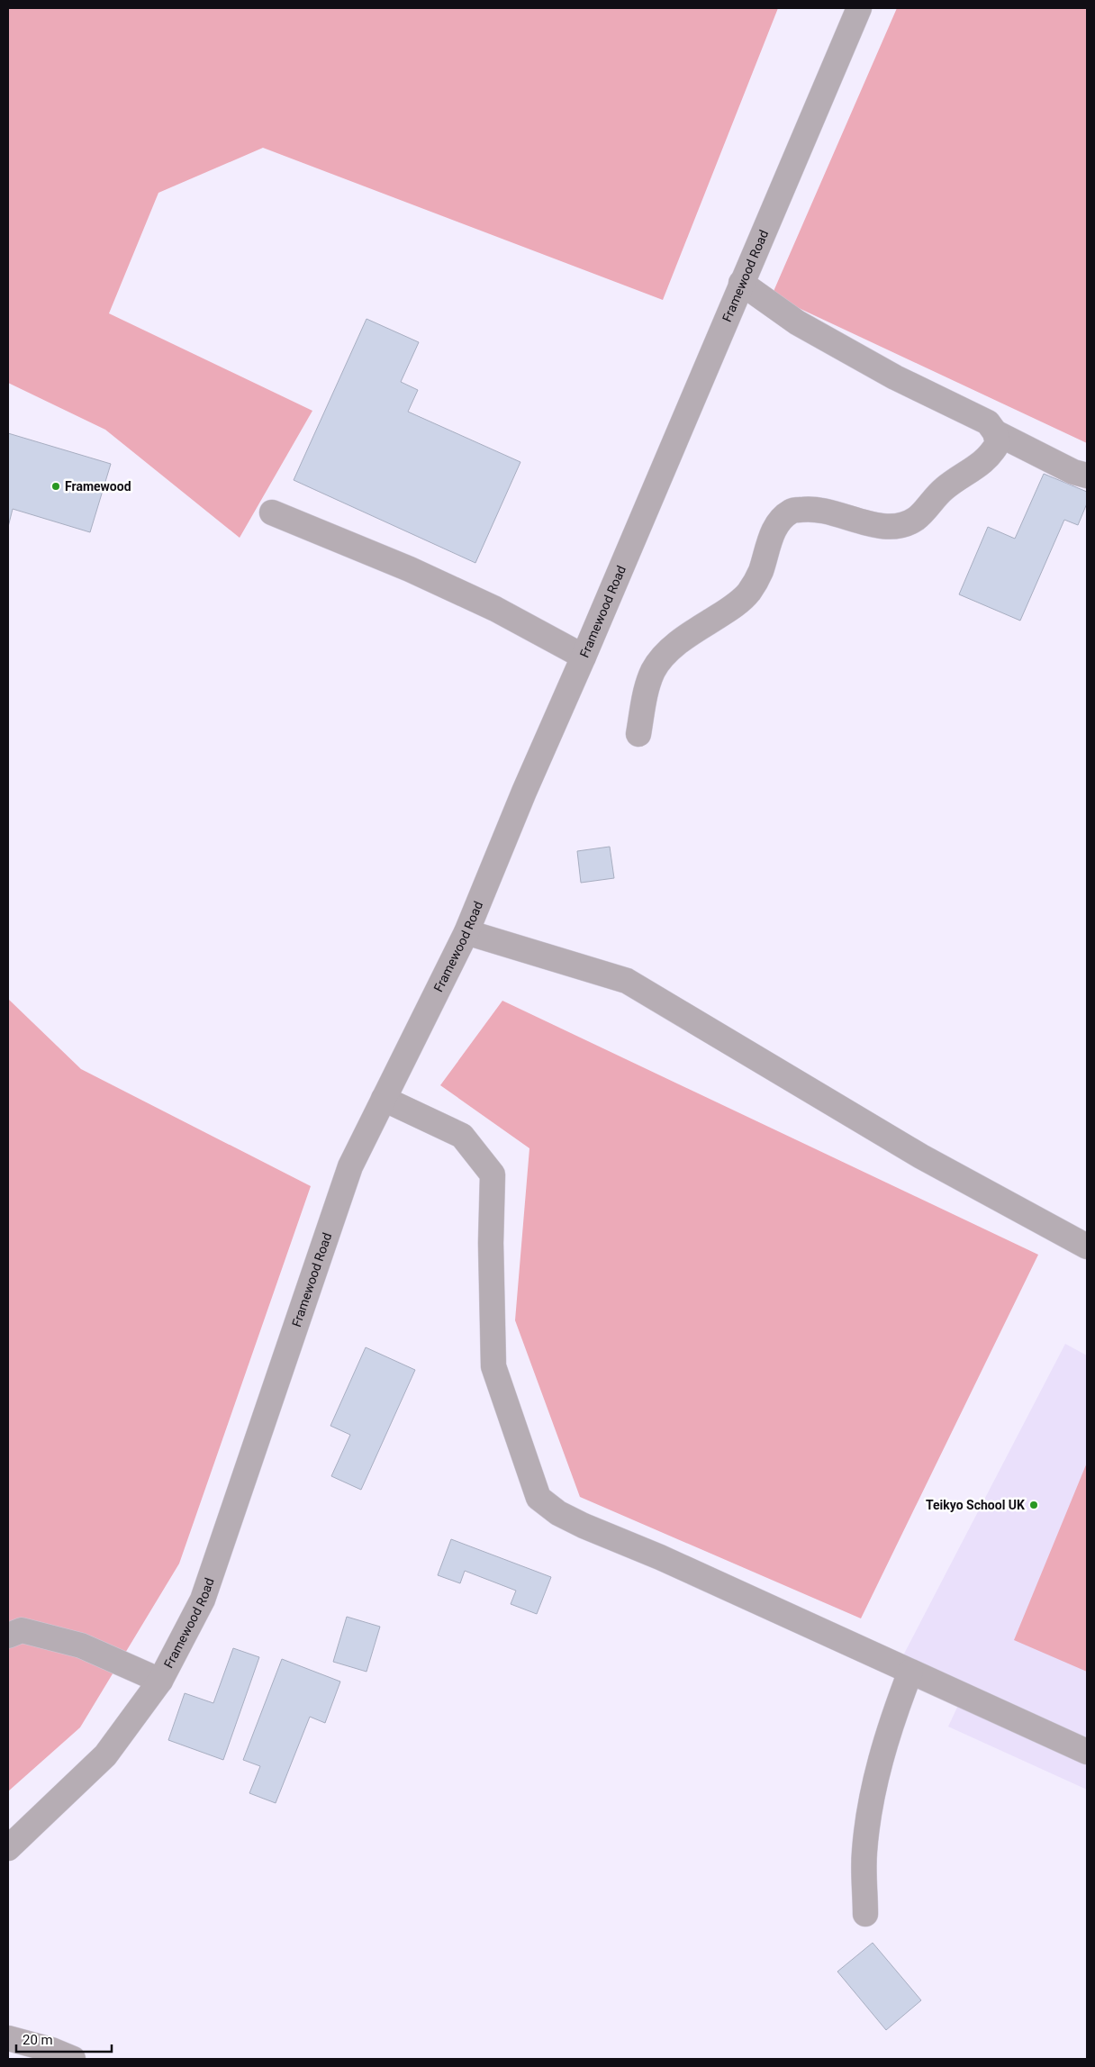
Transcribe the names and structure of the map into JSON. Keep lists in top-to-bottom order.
{
  "streets": {
    "street": ["Framewood Road"]
  },
  "places": ["Framewood", "Teikyo School UK"],
  "scale_bar": "20 m"
}
